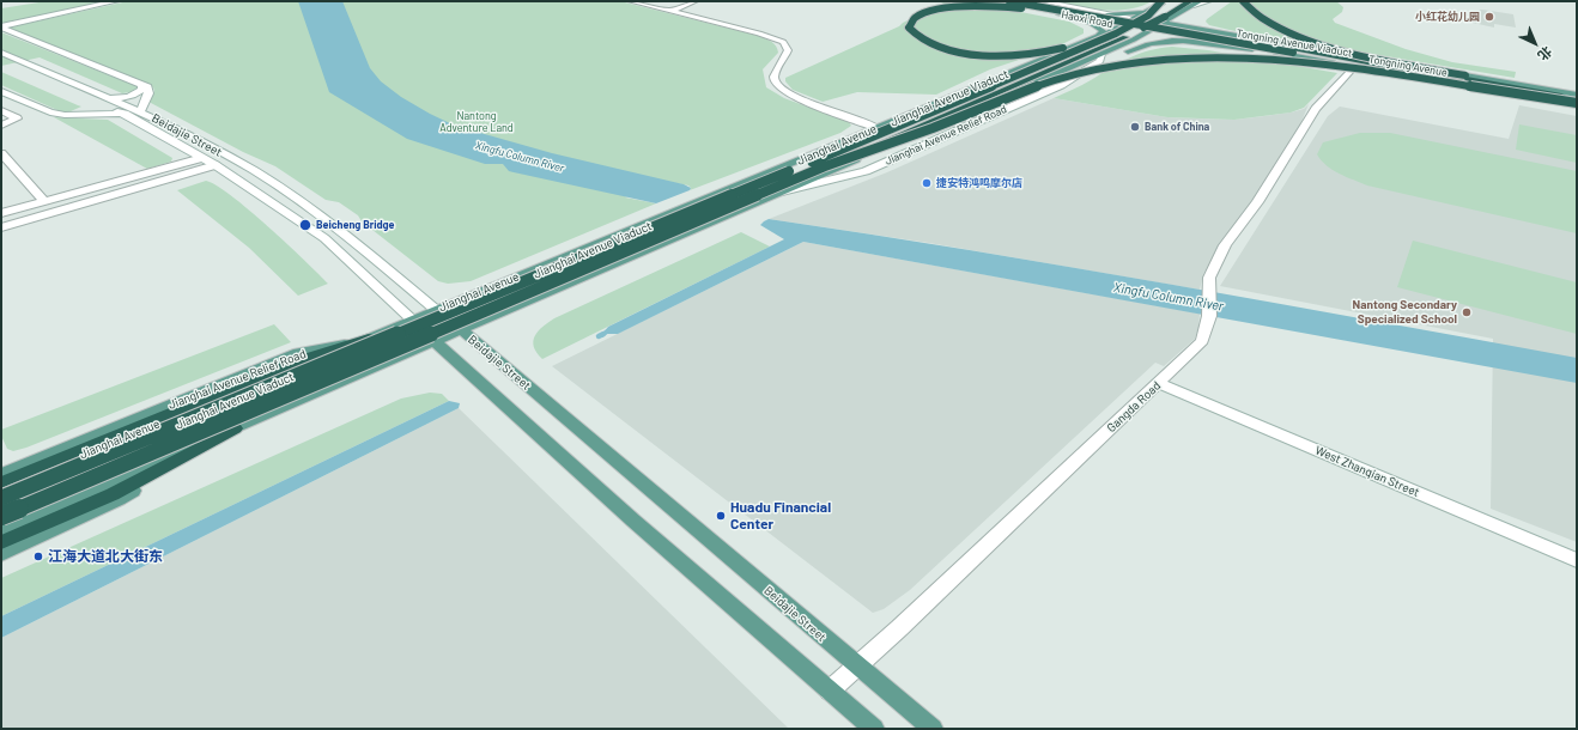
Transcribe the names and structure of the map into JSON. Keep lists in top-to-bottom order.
{
  "streets": {
    "highway": ["Tongning Avenue Viaduct", "Jianghai Avenue Viaduct"],
    "main road": [
      "Tongning Avenue",
      "Beidajie Street",
      "Jianghai Avenue Relief Road",
      "Jianghai Avenue"
    ],
    "street": ["Haoxi Road", "Gangda Road", "West Zhanqian Street"]
  },
  "crossings": [
    ["Haoxi Road", "Tongning Avenue"],
    ["Haoxi Road", "Jianghai Avenue Viaduct"],
    ["Haoxi Road", "Jianghai Avenue"],
    ["Tongning Avenue Viaduct", "Tongning Avenue"],
    ["Tongning Avenue", "Jianghai Avenue Viaduct"],
    ["Tongning Avenue", "Jianghai Avenue"],
    ["Tongning Avenue", "Gangda Road"],
    ["Jianghai Avenue Viaduct", "Jianghai Avenue"],
    ["Beidajie Street", "Jianghai Avenue"],
    ["Beidajie Street", "Gangda Road"],
    ["Jianghai Avenue Relief Road", "Jianghai Avenue"],
    ["Gangda Road", "West Zhanqian Street"]
  ],
  "water": ["Xingfu Column River"],
  "parks": ["Nantong Adventure Land"],
  "places": [
    "小红花幼儿园",
    "Bank of China",
    "捷安特鸿鸣摩尔店",
    "Beicheng Bridge",
    "Nantong Secondary Specialized School",
    "Huadu Financial Center",
    "江海大道北大街东"
  ],
  "north": "bottom right"
}
